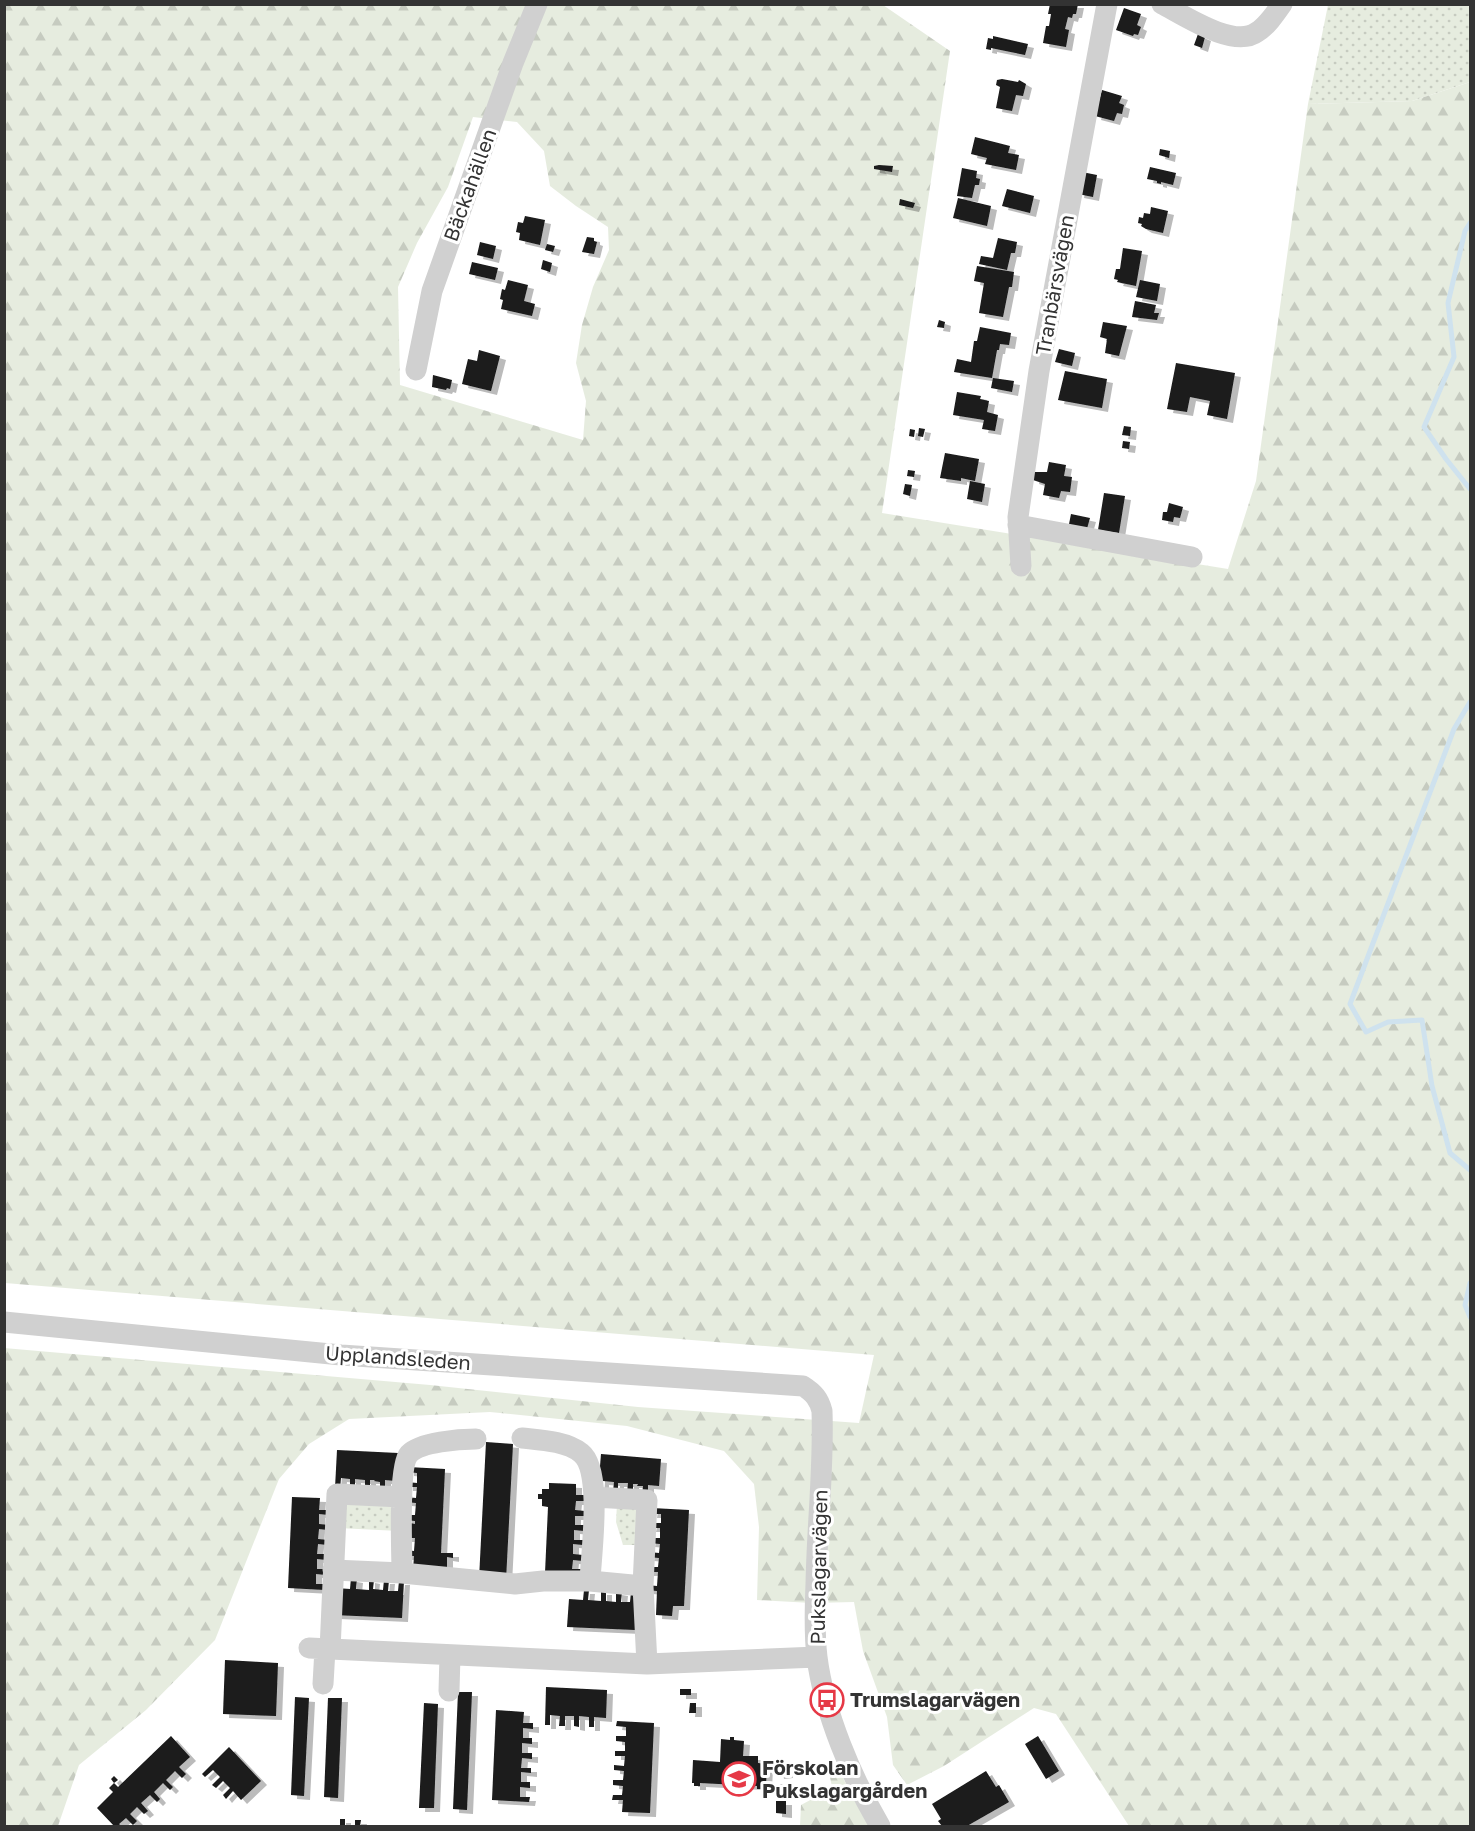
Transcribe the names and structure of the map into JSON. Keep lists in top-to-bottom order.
{
  "streets": {
    "street": [
      "Bäckahällen",
      "Tranbärsvägen",
      "Upplandsleden",
      "Pukslagarvägen"
    ]
  },
  "crossings": [
    ["Upplandsleden", "Pukslagarvägen"]
  ],
  "places": {
    "bus stop": ["Trumslagarvägen"],
    "school or university": ["Förskolan Pukslagargården"]
  }
}
